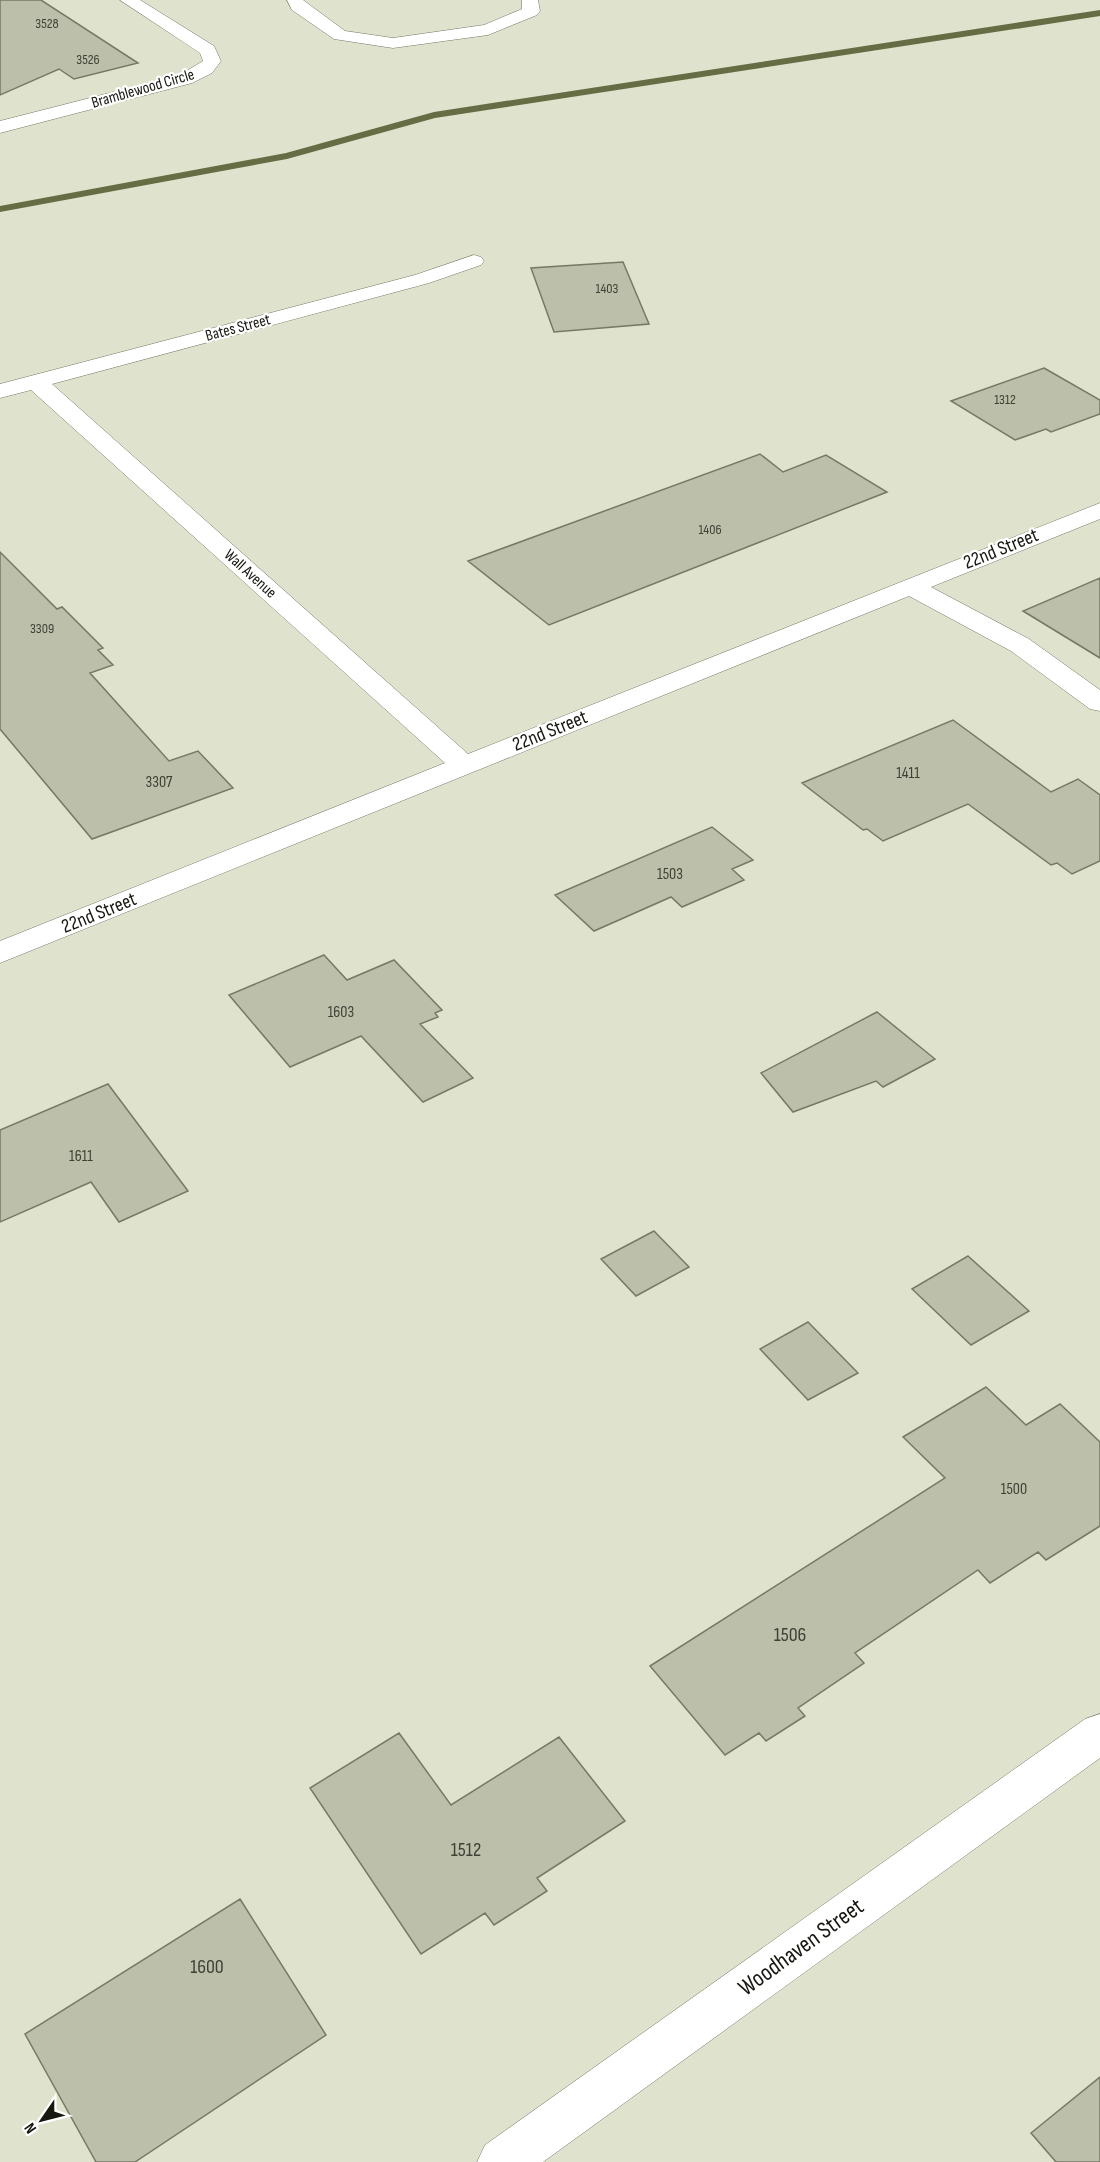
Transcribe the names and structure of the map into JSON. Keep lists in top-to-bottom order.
{
  "streets": {
    "street": [
      "Bramblewood Circle",
      "Bates Street",
      "22nd Street",
      "Wall Avenue",
      "Woodhaven Street"
    ]
  },
  "crossings": [
    ["Bates Street", "Wall Avenue"],
    ["22nd Street", "Wall Avenue"]
  ],
  "house_numbers": [
    "3528",
    "3526",
    "1403",
    "1312",
    "1406",
    "3309",
    "1411",
    "3307",
    "1503",
    "1603",
    "1611",
    "1500",
    "1506",
    "1512",
    "1600"
  ],
  "north": "bottom left"
}
